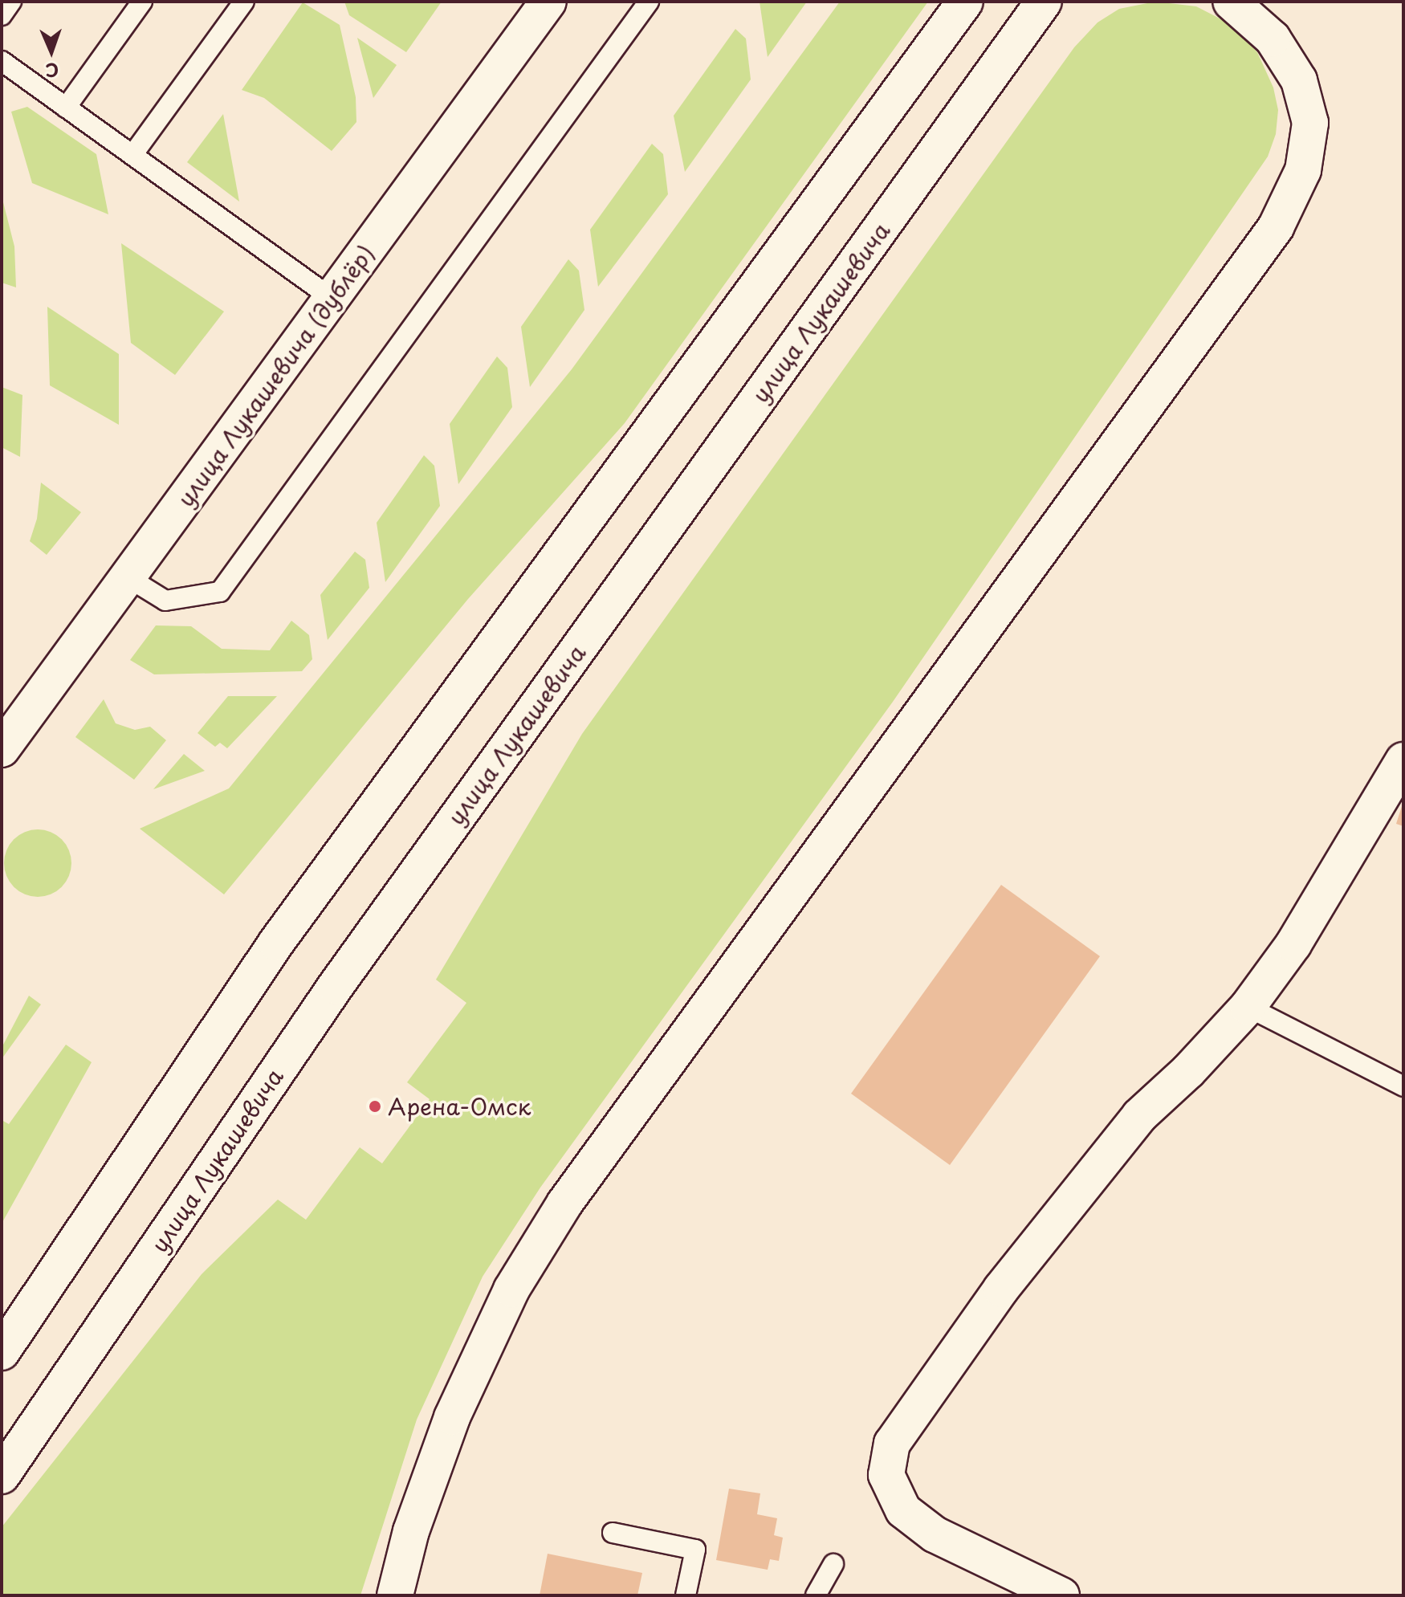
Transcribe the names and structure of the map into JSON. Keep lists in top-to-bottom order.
{
  "streets": {
    "main road": ["улица Лукашевича", "улица Лукашевича (дублёр)"]
  },
  "places": ["Арена-Омск"],
  "north": "bottom"
}
